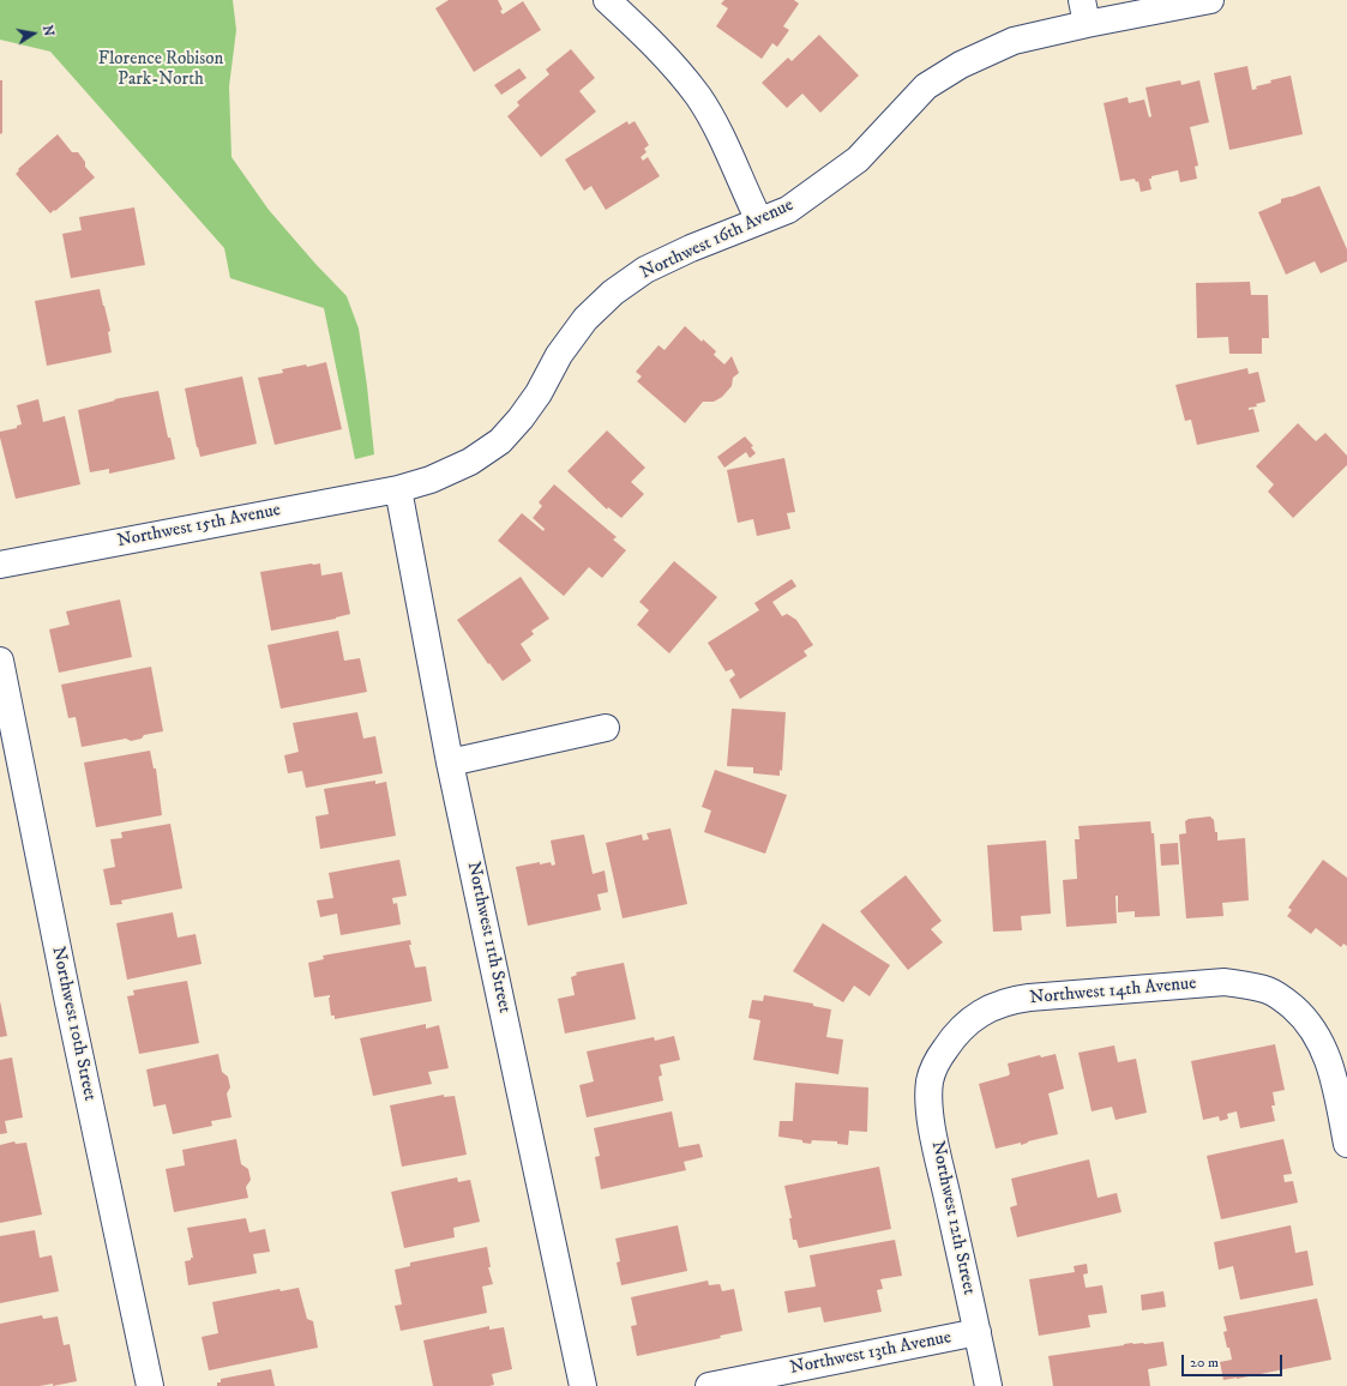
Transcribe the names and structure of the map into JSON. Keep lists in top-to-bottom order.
{
  "streets": {
    "street": [
      "Northwest 16th Avenue",
      "Northwest 15th Avenue",
      "Northwest 11th Street",
      "Northwest 14th Avenue",
      "Northwest 10th Street",
      "Northwest 12th Street",
      "Northwest 13th Avenue"
    ]
  },
  "crossings": [
    ["Northwest 16th Avenue", "Northwest 15th Avenue"],
    ["Northwest 16th Avenue", "Northwest 11th Street"],
    ["Northwest 15th Avenue", "Northwest 11th Street"],
    ["Northwest 14th Avenue", "Northwest 12th Street"],
    ["Northwest 12th Street", "Northwest 13th Avenue"]
  ],
  "parks": ["Florence Robison Park-North"],
  "scale_bar": "20 m",
  "north": "right"
}
